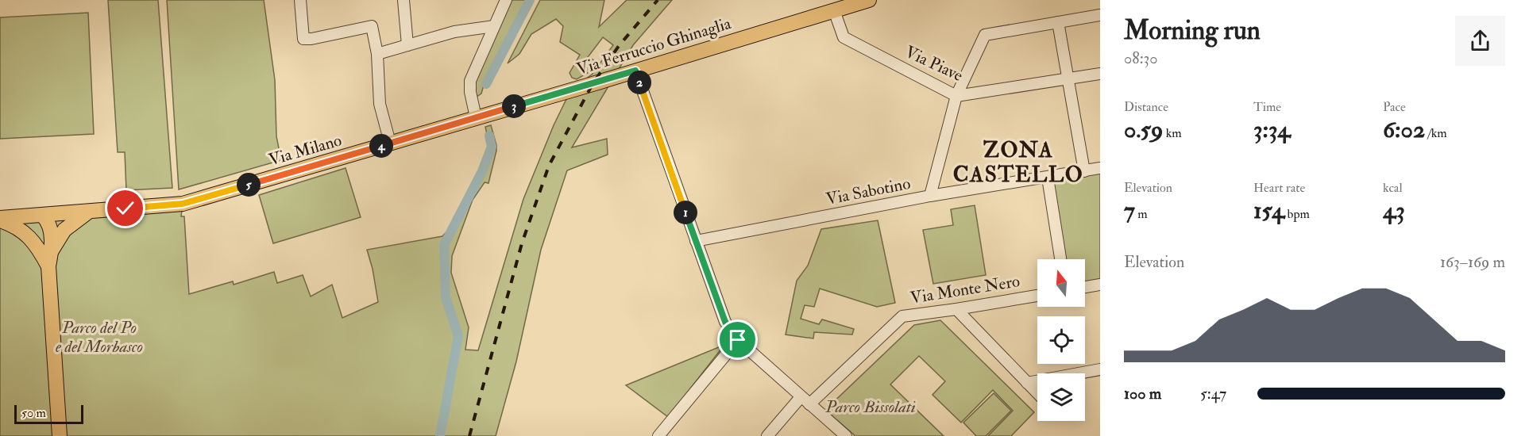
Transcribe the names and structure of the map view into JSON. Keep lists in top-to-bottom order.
{
  "streets": {
    "main road": ["Via Ferruccio Ghinaglia", "Via Milano"],
    "street": ["Via Piave", "Via Sabotino", "Via Monte Nero"]
  },
  "crossings": [
    ["Via Ferruccio Ghinaglia", "Via Piave"],
    ["Via Ferruccio Ghinaglia", "Via Milano"]
  ],
  "districts": ["ZONA CASTELLO"],
  "parks": ["Parco del Po e del Morbasco", "Parco Bissolati"],
  "scale_bar": "50 m",
  "north": "top",
  "page": {
    "heading": ["Morning run", "08:30"],
    "pins": [
      "2",
      "3",
      "4",
      "5",
      "1"
    ],
    "stats": [
      ["Distance", "0.59 km"],
      ["Time", "3:34"],
      ["Pace", "6:02 /km"],
      ["Elevation", "7 m"],
      ["Heart rate", "154 bpm"],
      ["kcal", "43"]
    ],
    "chart": ["Elevation", "163–169 m"],
    "list": [
      {
        "name": "100 m",
        "note": "5:47"
      }
    ],
    "scale": "50 m"
  }
}
